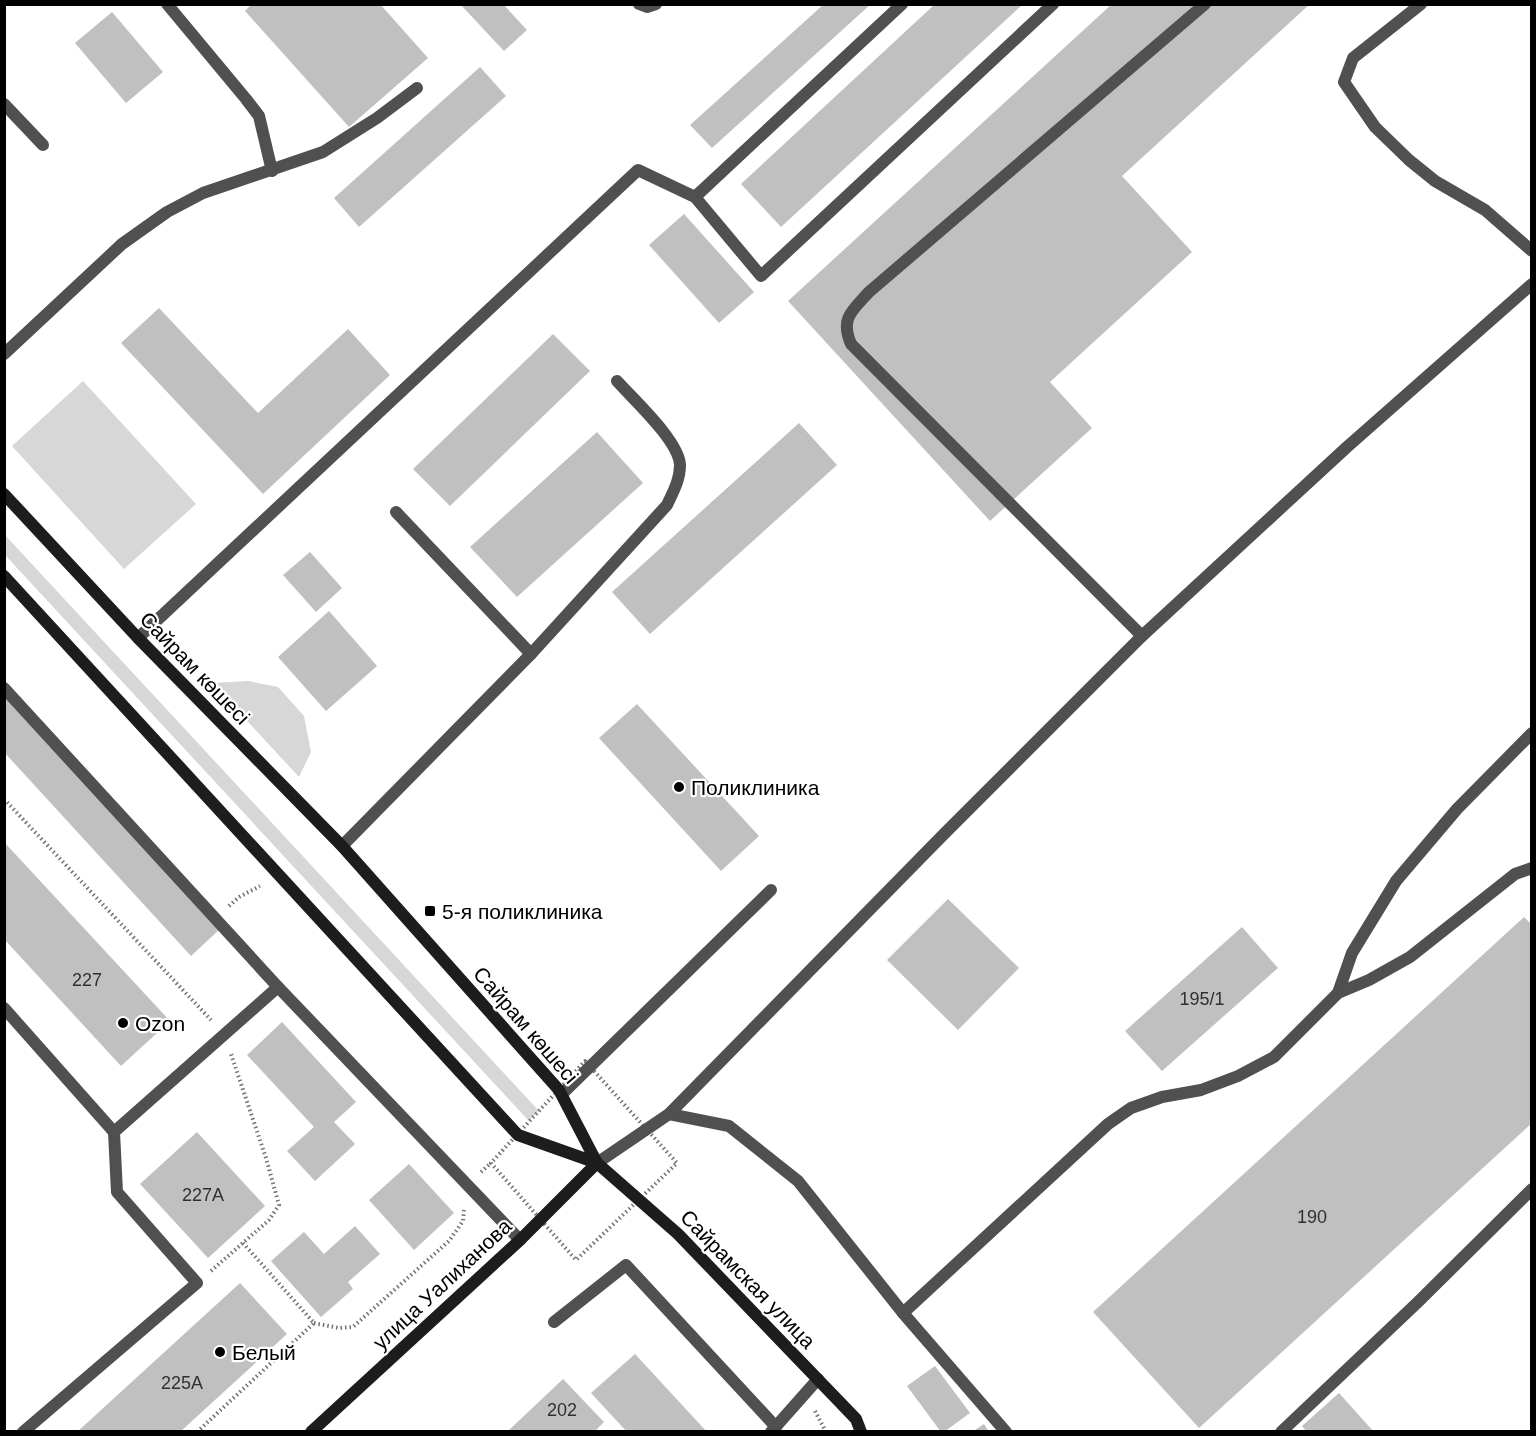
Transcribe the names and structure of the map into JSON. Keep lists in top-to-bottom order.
{
  "streets": {
    "main road": ["Сайрам көшесі", "Сайрамская улица", "улица Уалиханова"]
  },
  "crossings": [
    ["Сайрам көшесі", "Сайрамская улица"],
    ["Сайрам көшесі", "улица Уалиханова"],
    ["Сайрамская улица", "улица Уалиханова"]
  ],
  "places": {
    "other": ["Поликлиника", "Ozon", "Белый"],
    "transit": ["5-я поликлиника"]
  },
  "house_numbers": [
    "227",
    "195/1",
    "227А",
    "190",
    "225А",
    "202"
  ]
}
